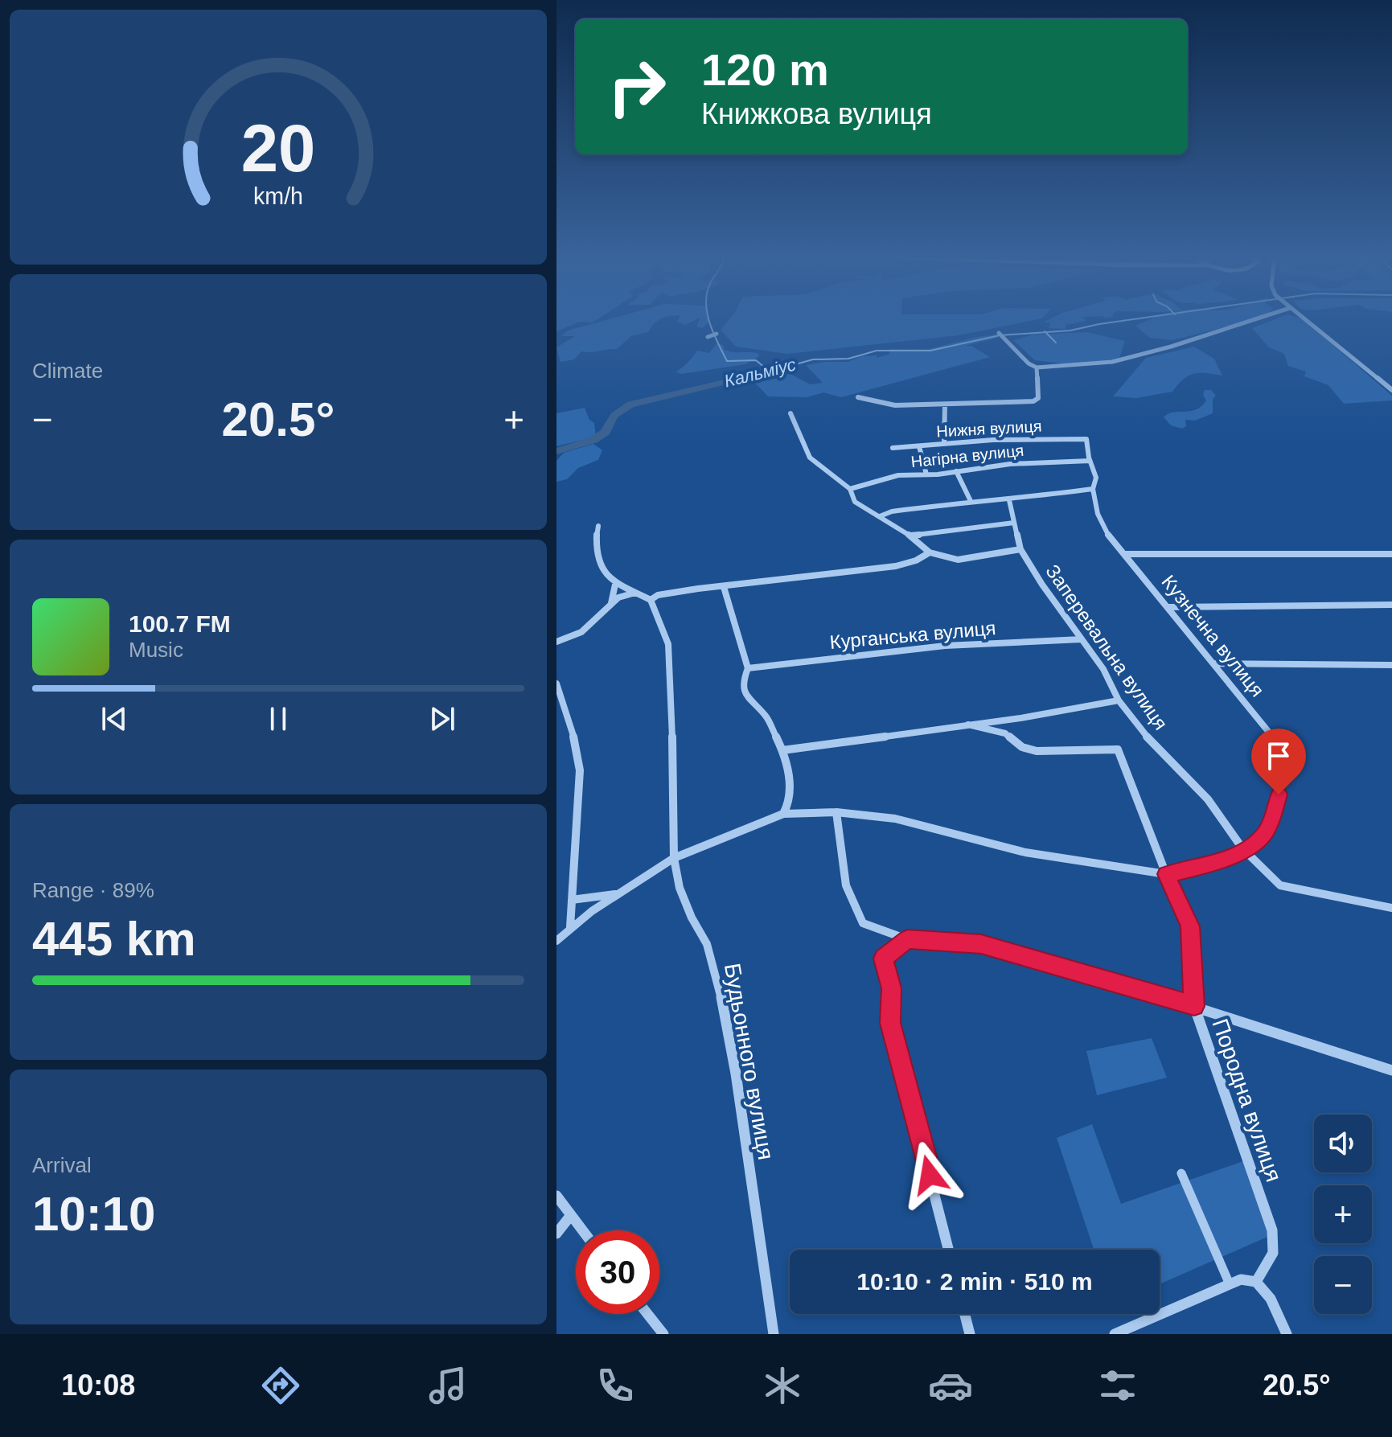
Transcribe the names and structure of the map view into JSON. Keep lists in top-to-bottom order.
{
  "streets": {
    "street": [
      "Нижня вулиця",
      "Нагірна вулиця",
      "Курганська вулиця",
      "Кузнечна вулиця",
      "Заперевальна вулиця",
      "Будьонного вулиця",
      "Породна вулиця"
    ]
  },
  "crossings": [
    ["Нижня вулиця", "Кузнечна вулиця"],
    ["Нагірна вулиця", "Кузнечна вулиця"],
    ["Курганська вулиця", "Заперевальна вулиця"],
    ["Кузнечна вулиця", "Заперевальна вулиця"],
    ["Кузнечна вулиця", "Породна вулиця"],
    ["Заперевальна вулиця", "Породна вулиця"]
  ],
  "water": ["Кальміус"],
  "page": {
    "turn": ["120 m", "Книжкова вулиця"],
    "tile": [
      "Climate",
      ["Range · 89%", "445 km"],
      ["Arrival", "10:10"]
    ],
    "heat": ["−", "20.5°", "+"],
    "song": ["100.7 FM", "Music"],
    "map_buttons": ["+", "−"],
    "limit": "30",
    "trip": "10:10 · 2 min · 510 m",
    "tabs": ["10:08", "20.5°"],
    "gauge": ["20", "km/h"]
  }
}
